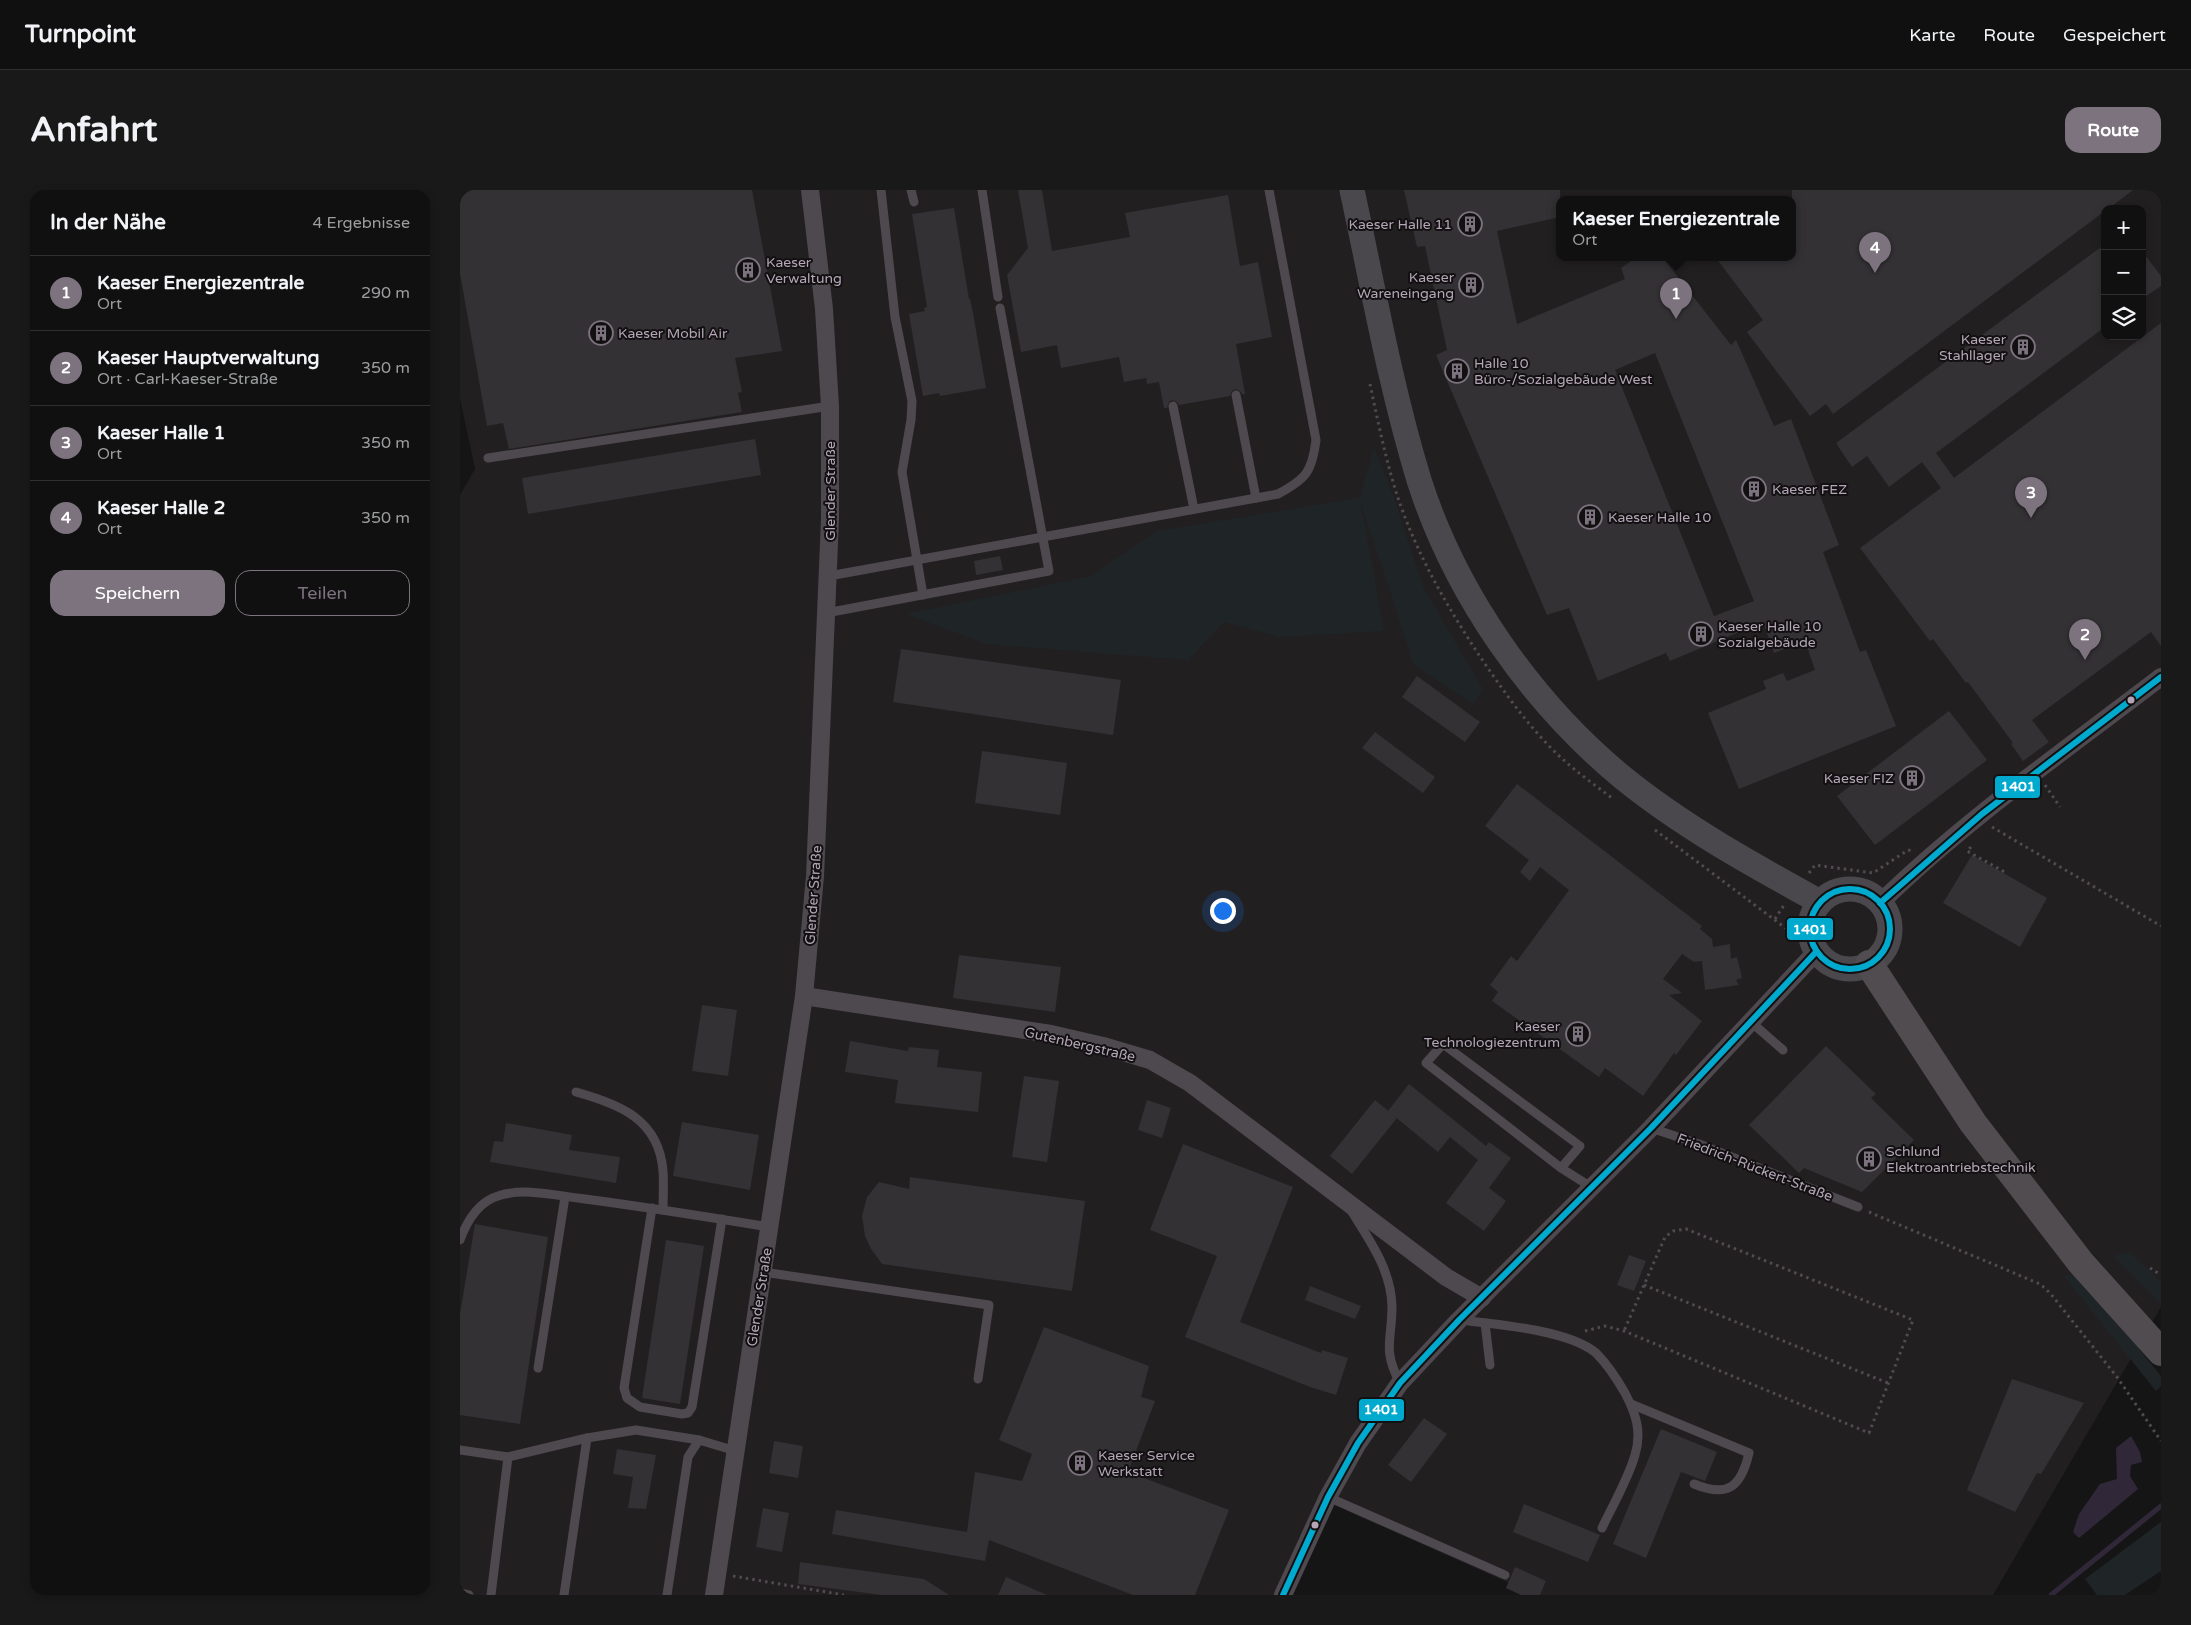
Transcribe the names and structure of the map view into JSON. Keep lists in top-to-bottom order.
{
  "streets": {
    "street": ["Glender Straße", "Gutenbergstraße"],
    "lane": ["Friedrich-Rückert-Straße"]
  },
  "crossings": [
    ["Glender Straße", "Gutenbergstraße"]
  ],
  "places": {
    "building": [
      "Kaeser Halle 11",
      "Kaeser Verwaltung",
      "Kaeser Wareneingang",
      "Kaeser Mobil Air",
      "Kaeser Stahllager",
      "Halle 10 Büro-/Sozialgebäude West",
      "Kaeser FEZ",
      "Kaeser Halle 10",
      "Kaeser Halle 10 Sozialgebäude",
      "Kaeser FIZ",
      "Kaeser Technologiezentrum",
      "Schlund Elektroantriebstechnik",
      "Kaeser Service Werkstatt"
    ]
  },
  "lines": ["transit line 1401"],
  "page": {
    "header": "Turnpoint",
    "nav": ["Karte", "Route", "Gespeichert"],
    "buttons": [
      "Route",
      ["Speichern", "Teilen"]
    ],
    "title": "Anfahrt",
    "heading": ["In der Nähe", "4 Ergebnisse"],
    "popup": ["Kaeser Energiezentrale", "Ort"],
    "map_buttons": ["+", "−"],
    "pins": [
      "4",
      "1",
      "3",
      "2"
    ],
    "list": [
      {
        "mark": "1",
        "name": "Kaeser Energiezentrale",
        "note": "Ort",
        "value": "290 m"
      },
      {
        "mark": "2",
        "name": "Kaeser Hauptverwaltung",
        "note": "Ort · Carl-Kaeser-Straße",
        "value": "350 m"
      },
      {
        "mark": "3",
        "name": "Kaeser Halle 1",
        "note": "Ort",
        "value": "350 m"
      },
      {
        "mark": "4",
        "name": "Kaeser Halle 2",
        "note": "Ort",
        "value": "350 m"
      }
    ]
  }
}
